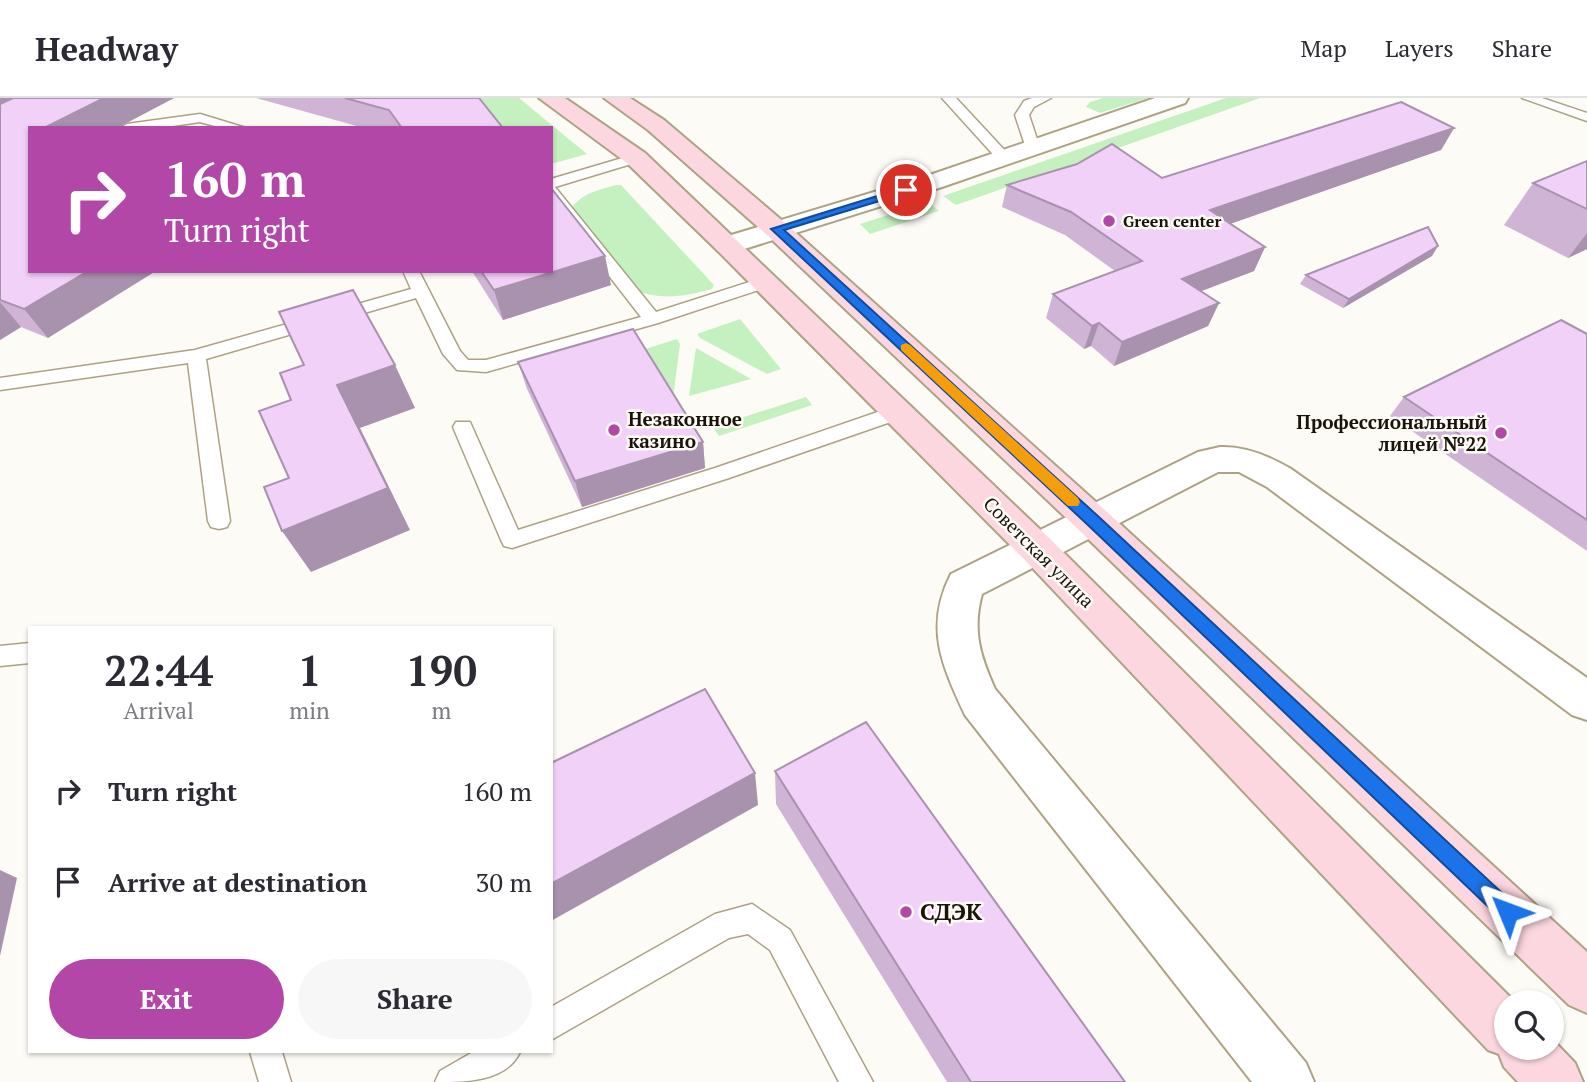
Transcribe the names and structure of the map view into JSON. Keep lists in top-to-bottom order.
{
  "streets": {
    "main road": ["Советская улица"]
  },
  "places": [
    "Green center",
    "Незаконное казино",
    "Профессиональный лицей №22",
    "СДЭК"
  ],
  "page": {
    "header": "Headway",
    "nav": ["Map", "Layers", "Share"],
    "turn": ["160 m", "Turn right"],
    "eta": [
      "22:44",
      "Arrival",
      "1",
      "min",
      "190",
      "m"
    ],
    "list": [
      {
        "name": "Turn right",
        "value": "160 m"
      },
      {
        "name": "Arrive at destination",
        "value": "30 m"
      }
    ],
    "buttons": ["Exit", "Share"]
  }
}
